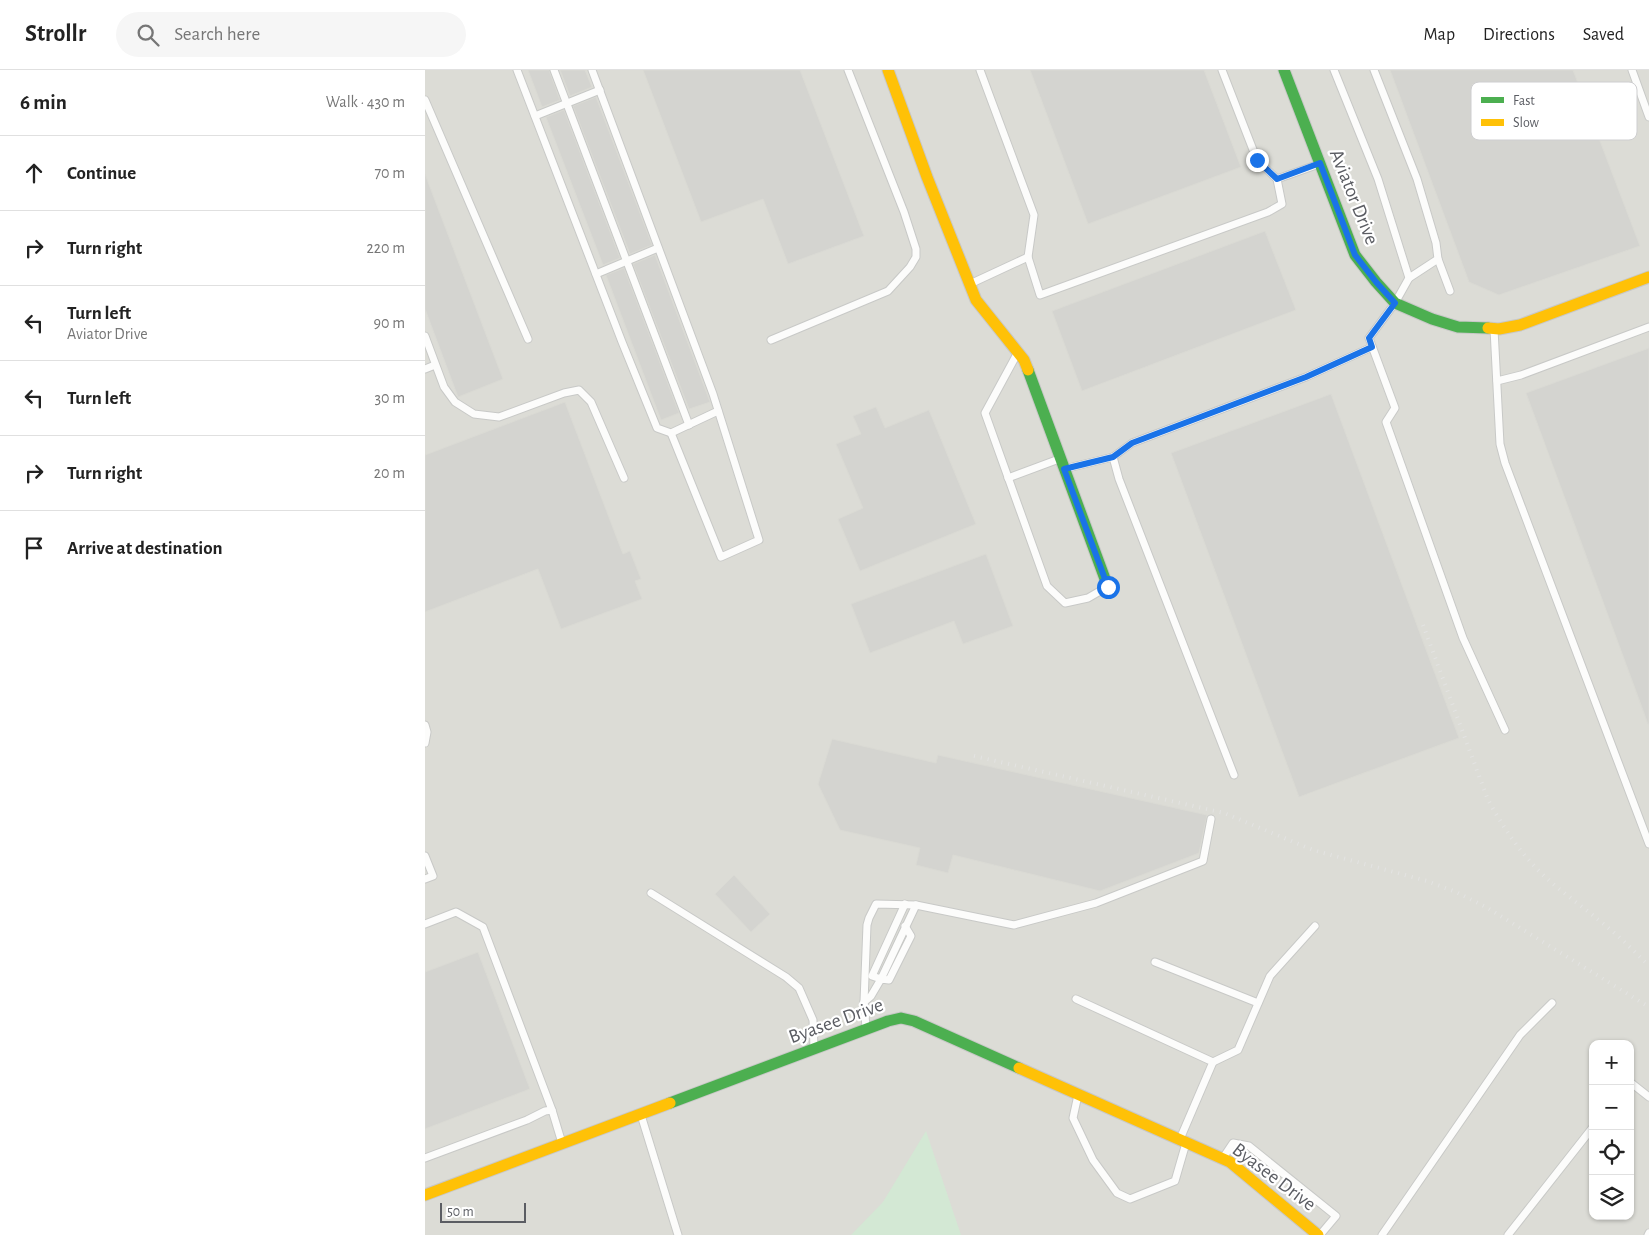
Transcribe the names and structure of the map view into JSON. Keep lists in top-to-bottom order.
{
  "streets": {
    "street": ["Aviator Drive", "Byasee Drive"]
  },
  "legend": ["Fast", "Slow"],
  "scale_bar": "50 m",
  "page": {
    "header": "Strollr",
    "search": "Search here",
    "nav": ["Map", "Directions", "Saved"],
    "heading": ["6 min", "Walk · 430 m"],
    "list": [
      ["Continue", "70 m"],
      ["Turn right", "220 m"],
      ["Turn left", "Aviator Drive", "90 m"],
      ["Turn left", "30 m"],
      ["Turn right", "20 m"],
      "Arrive at destination"
    ],
    "map_buttons": ["+", "−"],
    "scale": "50 m"
  }
}
